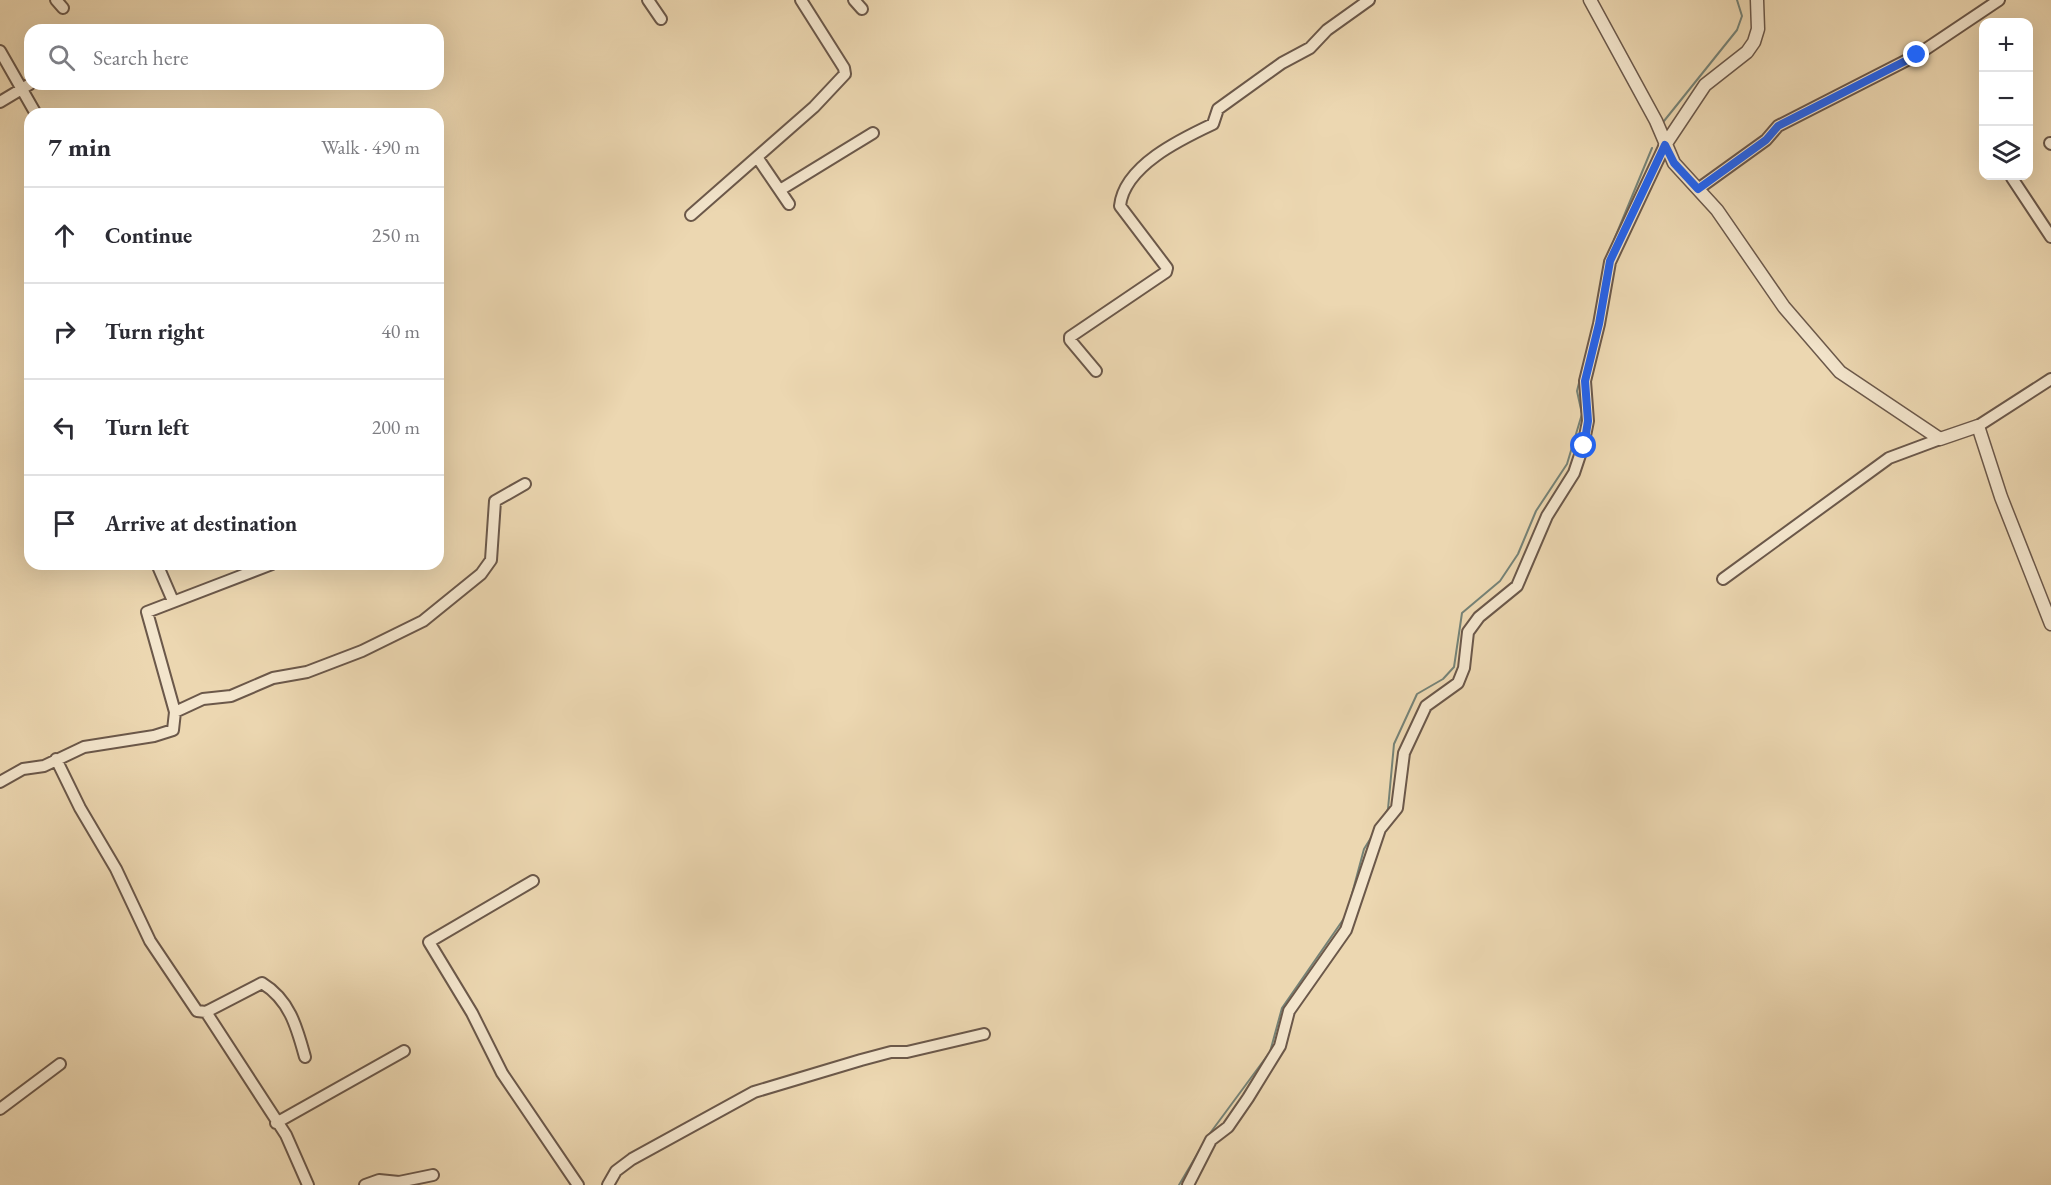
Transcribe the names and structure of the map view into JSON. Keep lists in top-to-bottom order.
{
  "page": {
    "map_buttons": ["+", "−"],
    "search": "Search here",
    "heading": ["7 min", "Walk · 490 m"],
    "list": [
      ["Continue", "250 m"],
      ["Turn right", "40 m"],
      ["Turn left", "200 m"],
      "Arrive at destination"
    ]
  }
}
